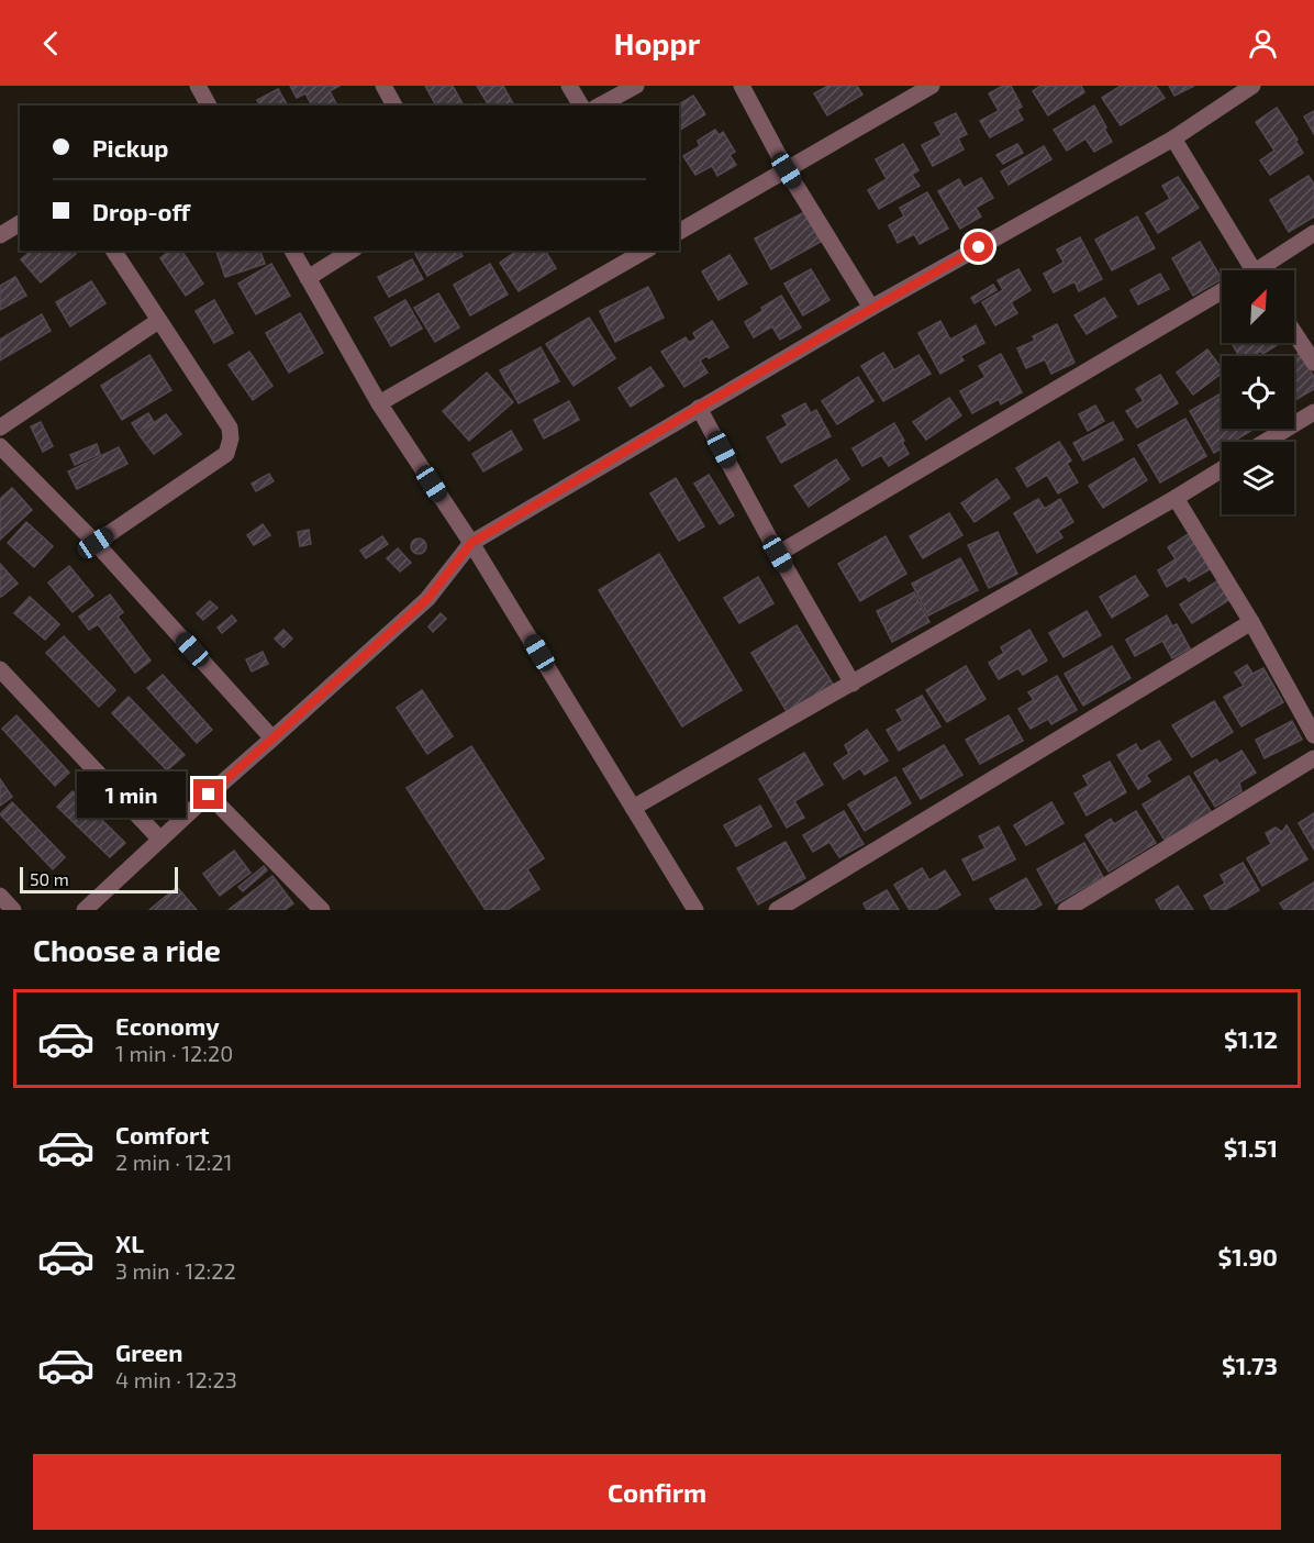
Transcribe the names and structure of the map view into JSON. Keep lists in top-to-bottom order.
{
  "scale_bar": "50 m",
  "north": "top right",
  "page": {
    "header": "Hoppr",
    "banner": ["Pickup", "Drop-off"],
    "bubble": "1 min",
    "scale": "50 m",
    "heading": "Choose a ride",
    "list": [
      {
        "name": "Economy",
        "note": "1 min · 12:20",
        "value": "$1.12"
      },
      {
        "name": "Comfort",
        "note": "2 min · 12:21",
        "value": "$1.51"
      },
      {
        "name": "XL",
        "note": "3 min · 12:22",
        "value": "$1.90"
      },
      {
        "name": "Green",
        "note": "4 min · 12:23",
        "value": "$1.73"
      }
    ],
    "buttons": "Confirm"
  }
}
